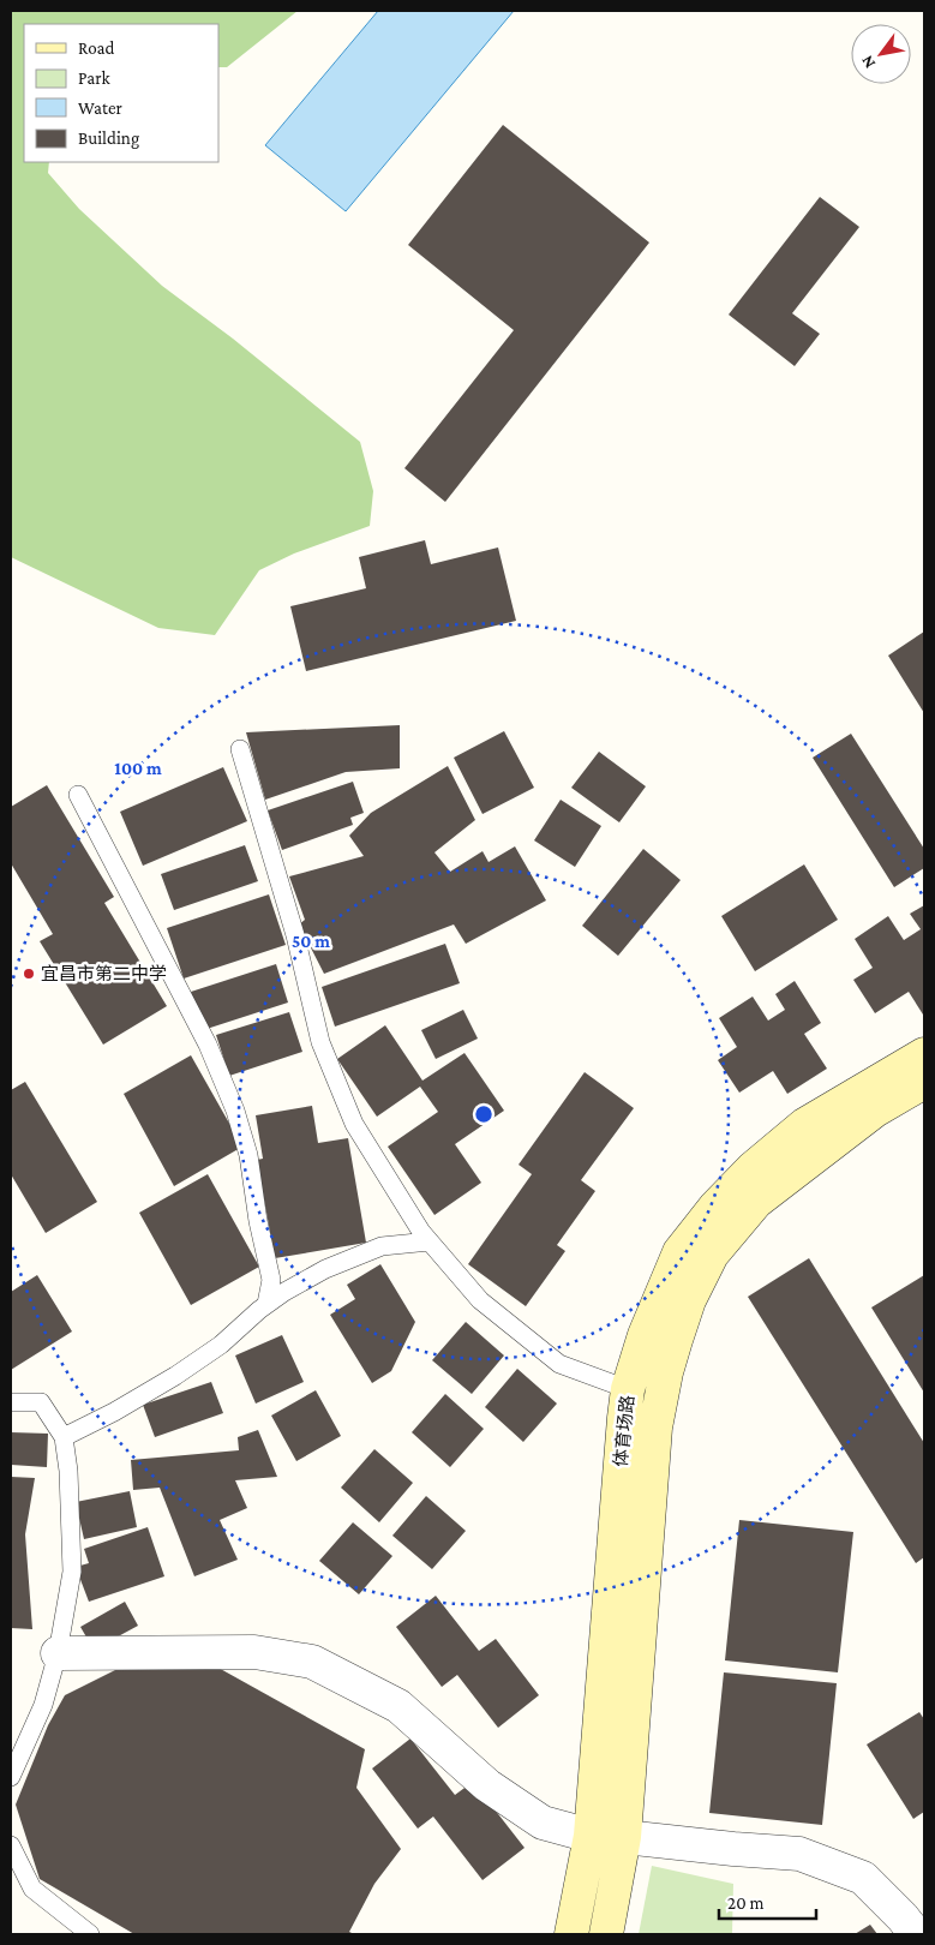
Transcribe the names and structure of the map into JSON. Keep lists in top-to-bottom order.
{
  "streets": {
    "main road": ["体育场路"]
  },
  "places": ["宜昌市第二中学"],
  "legend": [
    "Road",
    "Park",
    "Water",
    "Building"
  ],
  "scale_bar": "20 m",
  "north": "bottom left",
  "rings": ["100 m", "50 m"]
}
